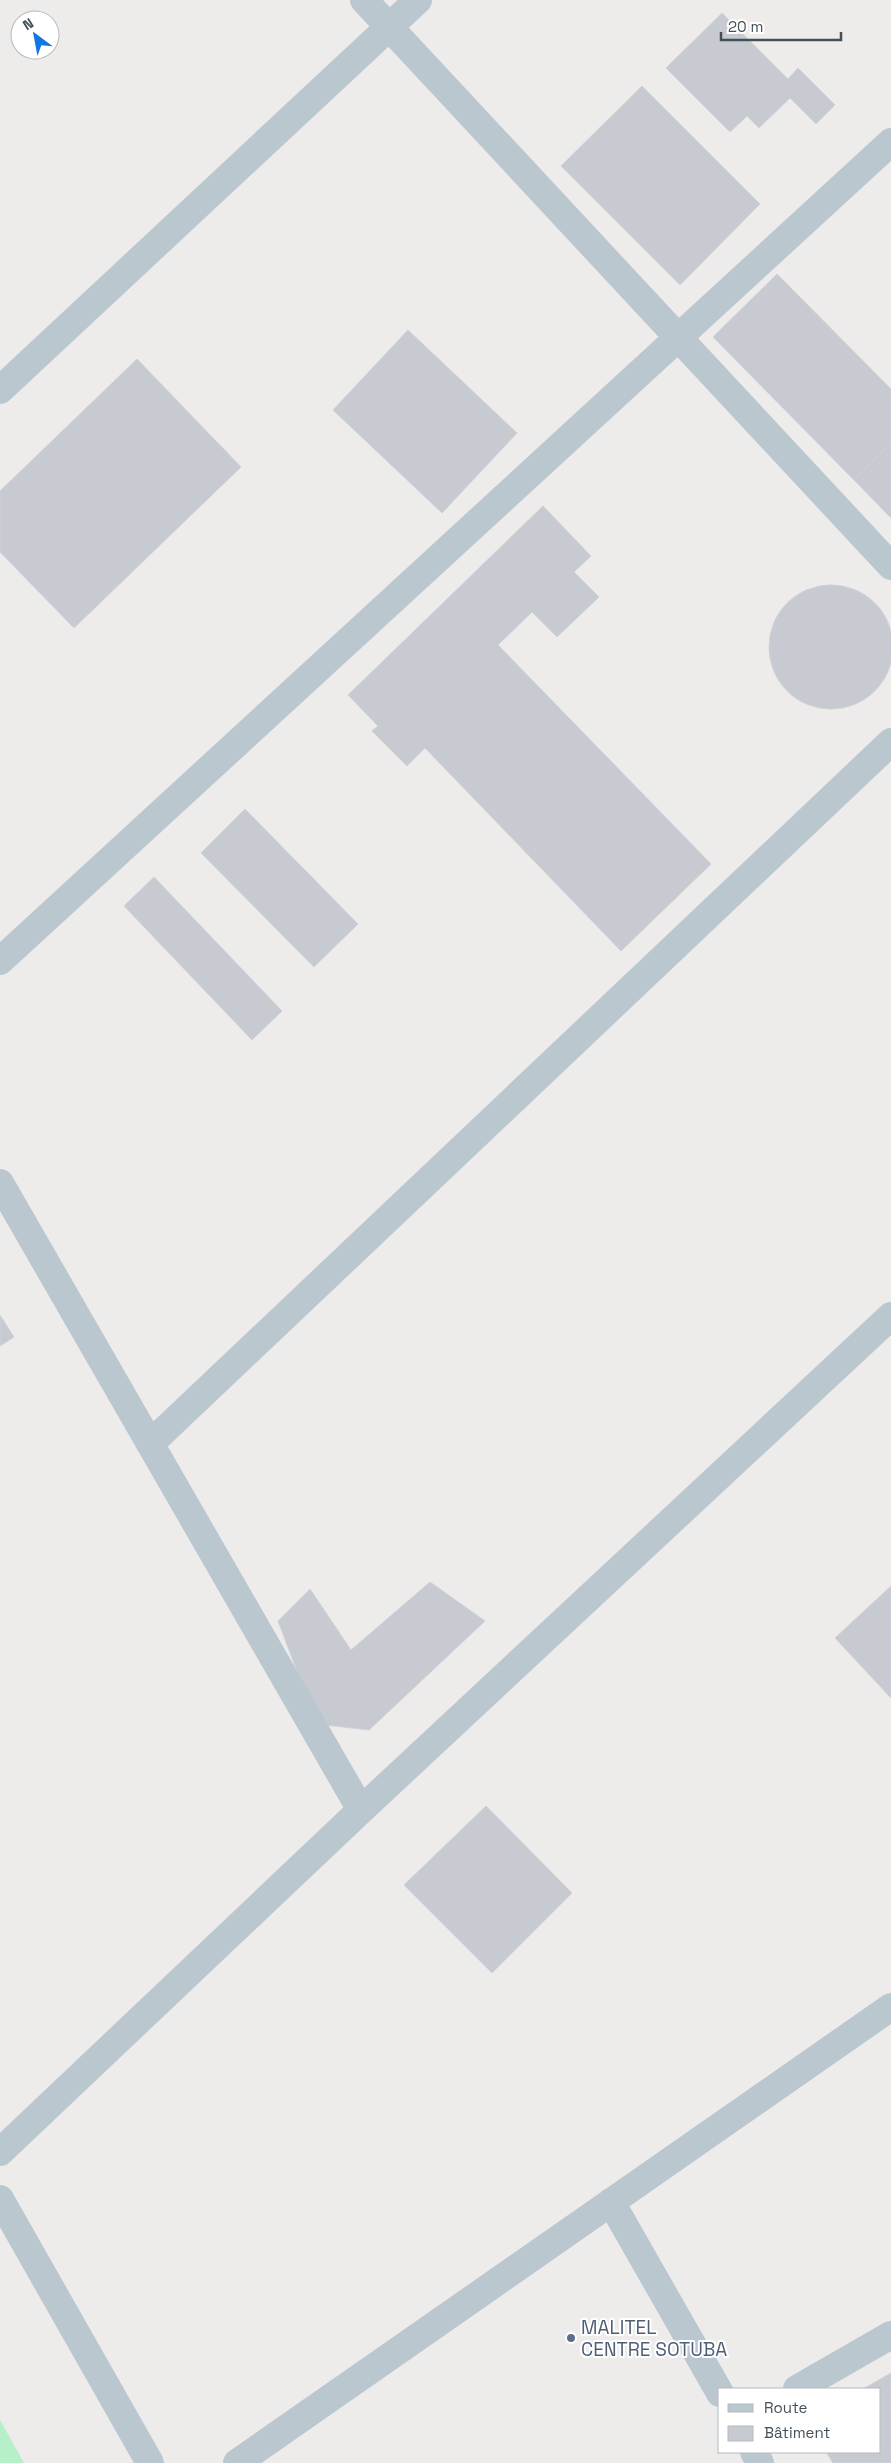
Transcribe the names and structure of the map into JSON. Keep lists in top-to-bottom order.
{
  "places": ["MALITEL CENTRE SOTUBA"],
  "legend": ["Route", "Bâtiment"],
  "scale_bar": "20 m",
  "north": "top left"
}
